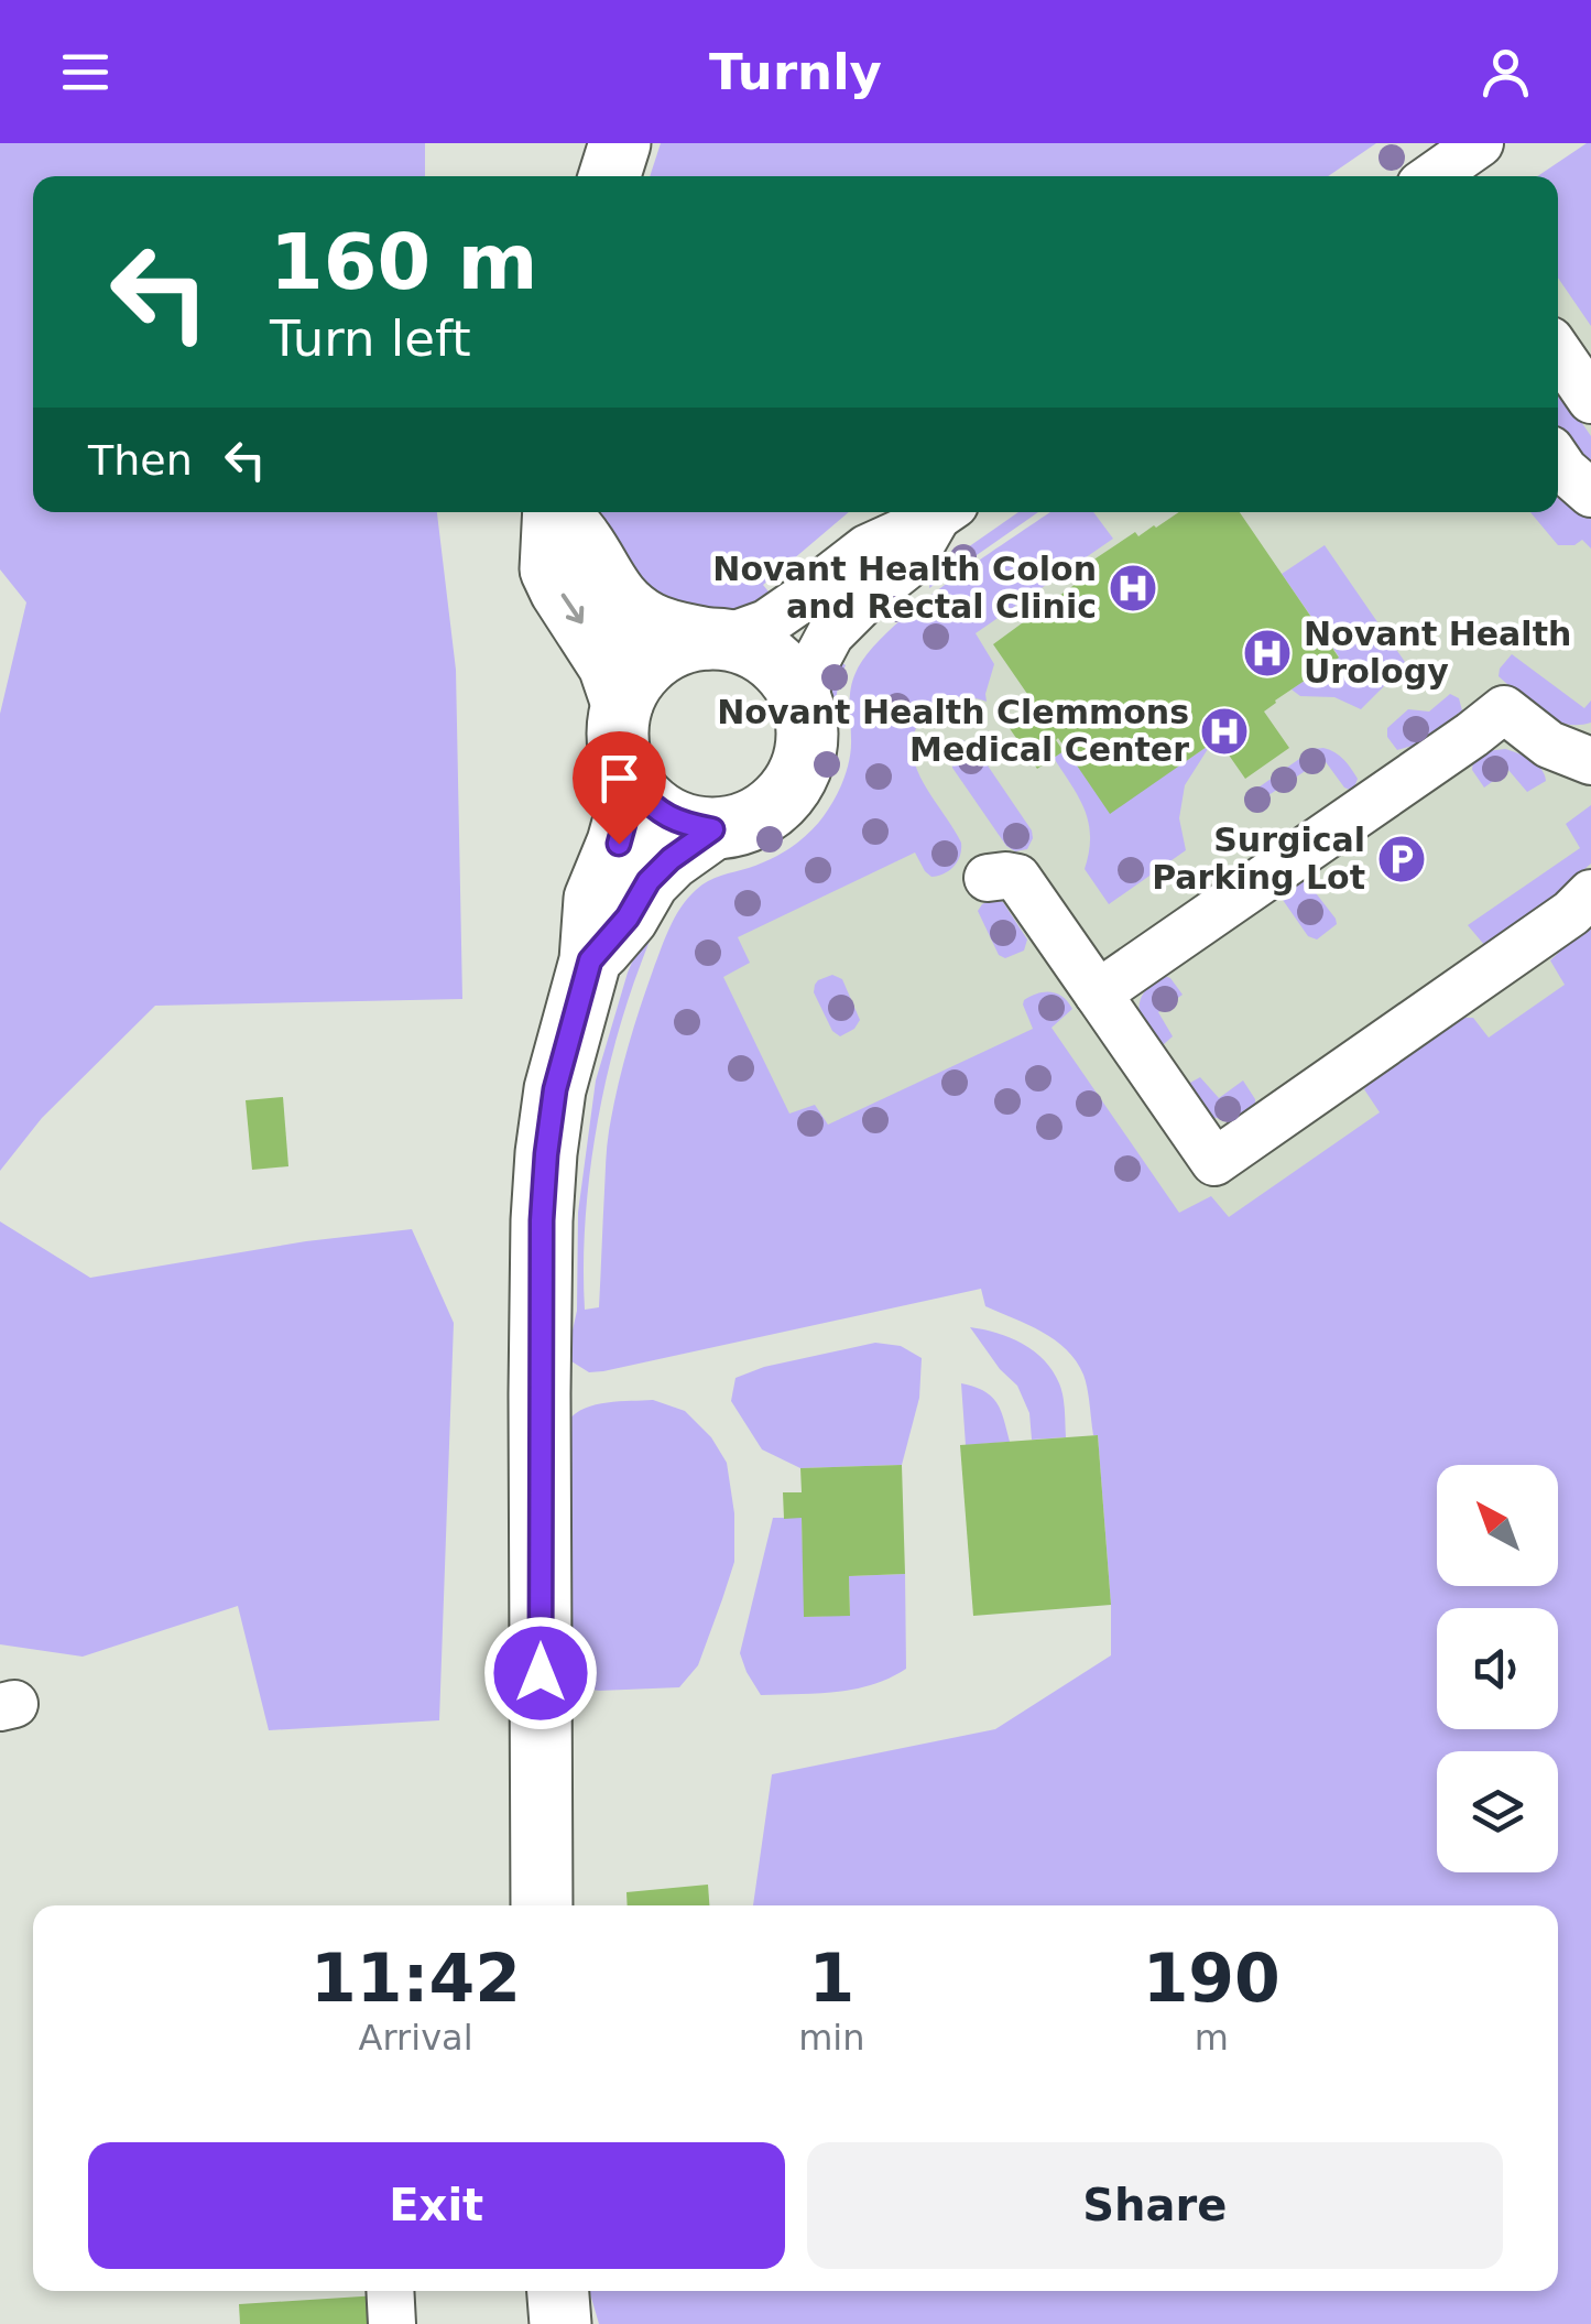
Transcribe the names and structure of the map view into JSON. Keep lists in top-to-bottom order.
{
  "places": {
    "hospital": ["Novant Health Colon and Rectal Clinic", "Novant Health Urology", "Novant Health Clemmons Medical Center"],
    "parking": ["Surgical Parking Lot"]
  },
  "north": "top left",
  "page": {
    "header": "Turnly",
    "turn": ["160 m", "Turn left"],
    "then": "Then",
    "eta": [
      "11:42",
      "Arrival",
      "1",
      "min",
      "190",
      "m"
    ],
    "buttons": ["Exit", "Share"]
  }
}
